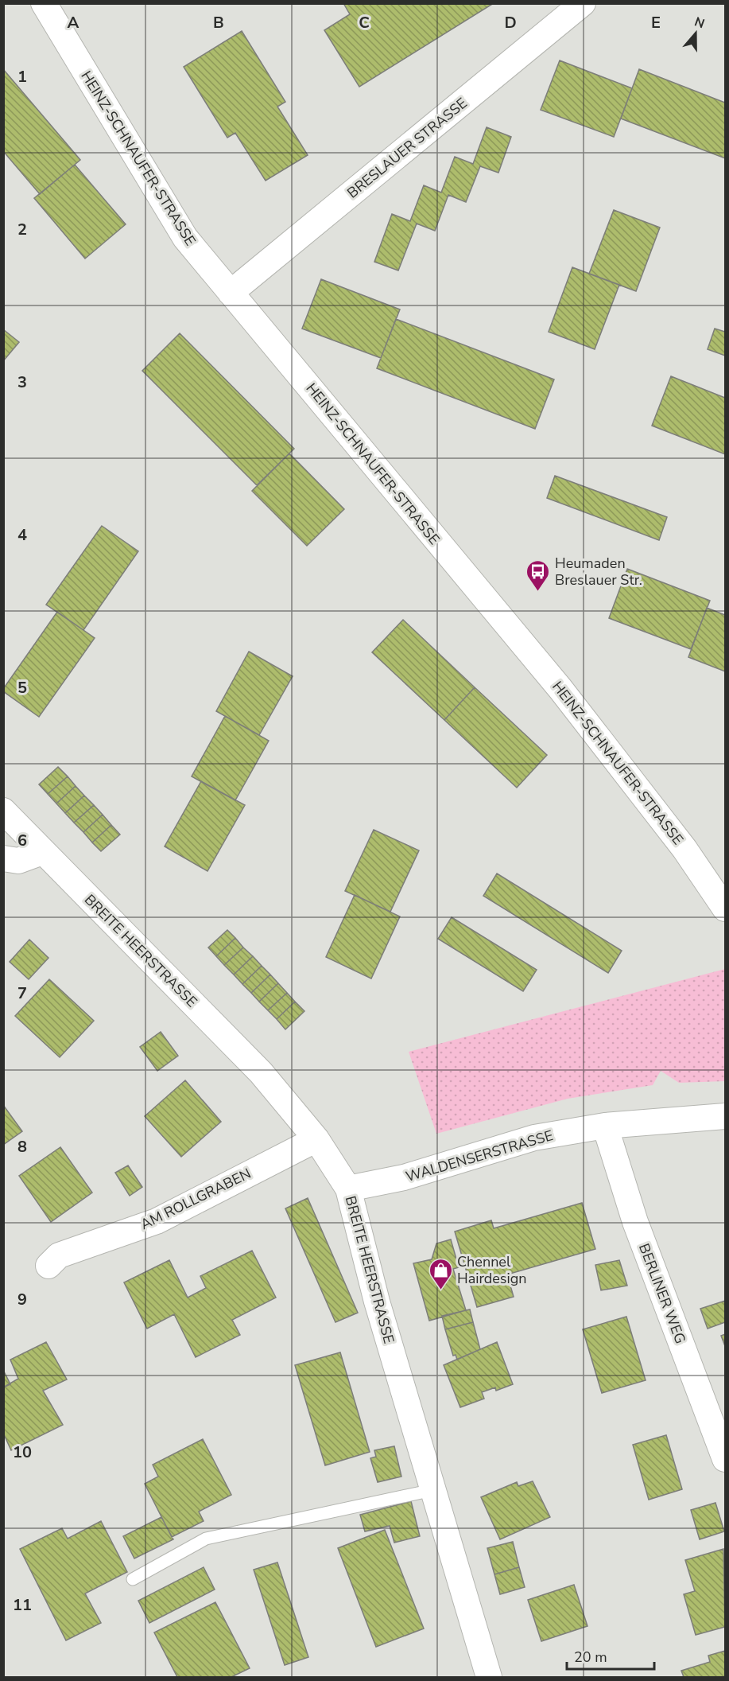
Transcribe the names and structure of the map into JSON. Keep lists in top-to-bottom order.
{
  "streets": {
    "street": [
      "BRESLAUER STRASSE",
      "HEINZ-SCHNAUFER-STRASSE",
      "BREITE HEERSTRASSE",
      "WALDENSERSTRASSE",
      "AM ROLLGRABEN",
      "BERLINER WEG"
    ]
  },
  "crossings": [
    ["BRESLAUER STRASSE", "HEINZ-SCHNAUFER-STRASSE"],
    ["BREITE HEERSTRASSE", "WALDENSERSTRASSE"],
    ["BREITE HEERSTRASSE", "AM ROLLGRABEN"],
    ["WALDENSERSTRASSE", "BERLINER WEG"]
  ],
  "places": {
    "bus stop": ["Heumaden Breslauer Str."],
    "shop": ["Chennel Hairdesign"]
  },
  "scale_bar": "20 m",
  "north": "top",
  "grid": {
    "columns": [
      "A",
      "B",
      "C",
      "D",
      "E"
    ],
    "rows": [
      "1",
      "2",
      "3",
      "4",
      "5",
      "6",
      "7",
      "8",
      "9",
      "10",
      "11"
    ]
  }
}
